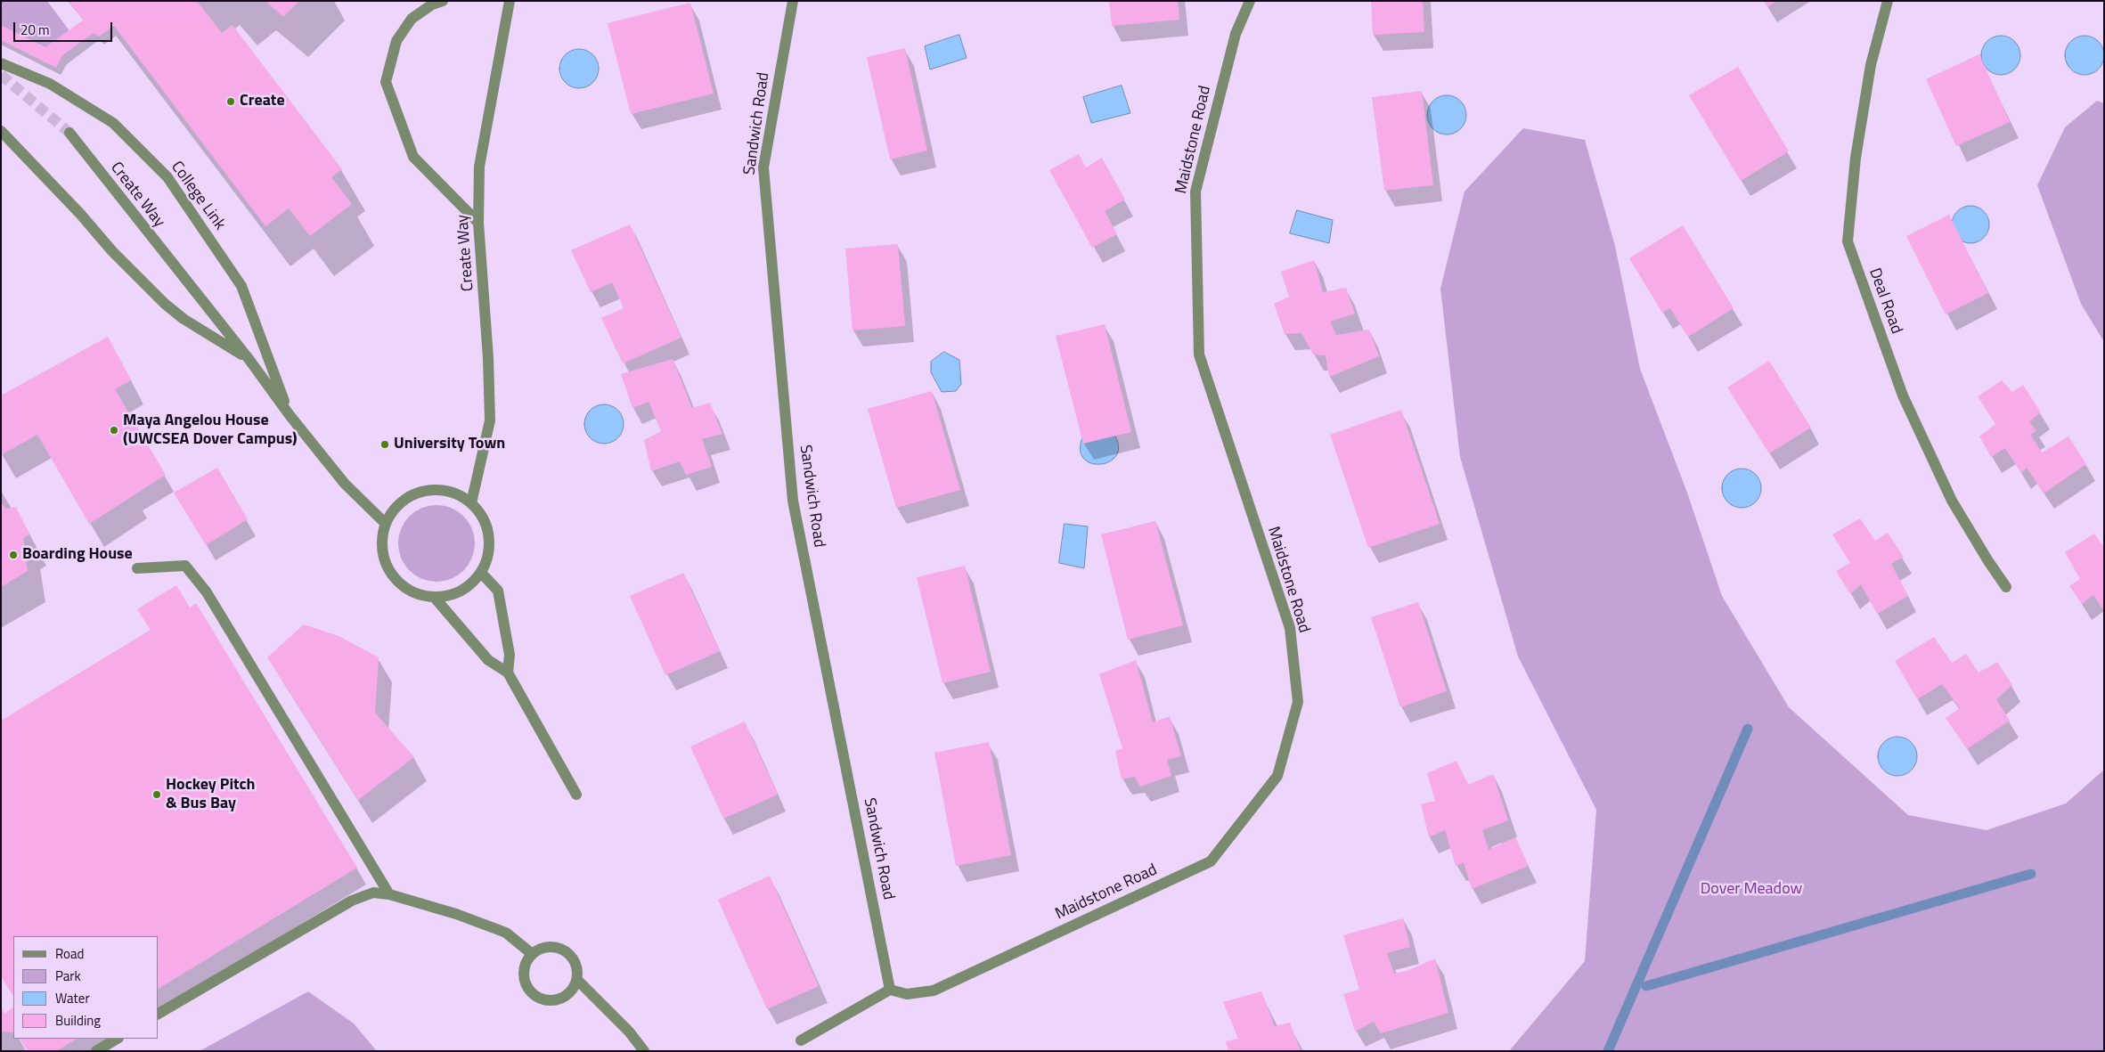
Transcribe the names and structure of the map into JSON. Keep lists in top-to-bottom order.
{
  "streets": {
    "street": [
      "Sandwich Road",
      "Maidstone Road",
      "Create Way",
      "College Link",
      "Deal Road"
    ]
  },
  "crossings": [
    ["Sandwich Road", "Maidstone Road"],
    ["Create Way", "College Link"]
  ],
  "parks": ["Dover Meadow"],
  "places": [
    "Create",
    "Maya Angelou House (UWCSEA Dover Campus)",
    "University Town",
    "Boarding House",
    "Hockey Pitch & Bus Bay"
  ],
  "legend": [
    "Road",
    "Park",
    "Water",
    "Building"
  ],
  "scale_bar": "20 m"
}
